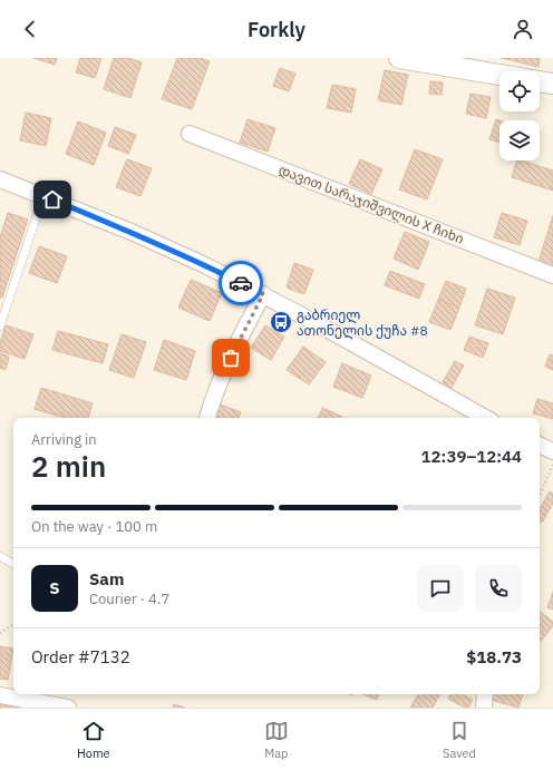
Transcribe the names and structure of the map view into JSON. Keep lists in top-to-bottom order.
{
  "streets": {
    "street": ["დავით სარაჯიშვილის X ჩიხი"]
  },
  "places": {
    "bus stop": ["გაბრიელ ათონელის ქუჩა #8"]
  },
  "page": {
    "header": "Forkly",
    "heading": ["2 min", "Arriving in", "12:39–12:44"],
    "panel": [
      "Sam",
      "Courier · 4.7",
      "Order #7132",
      "$18.73"
    ],
    "bar": "On the way · 100 m",
    "round": "S",
    "tabs": ["Home", "Map", "Saved"]
  }
}
